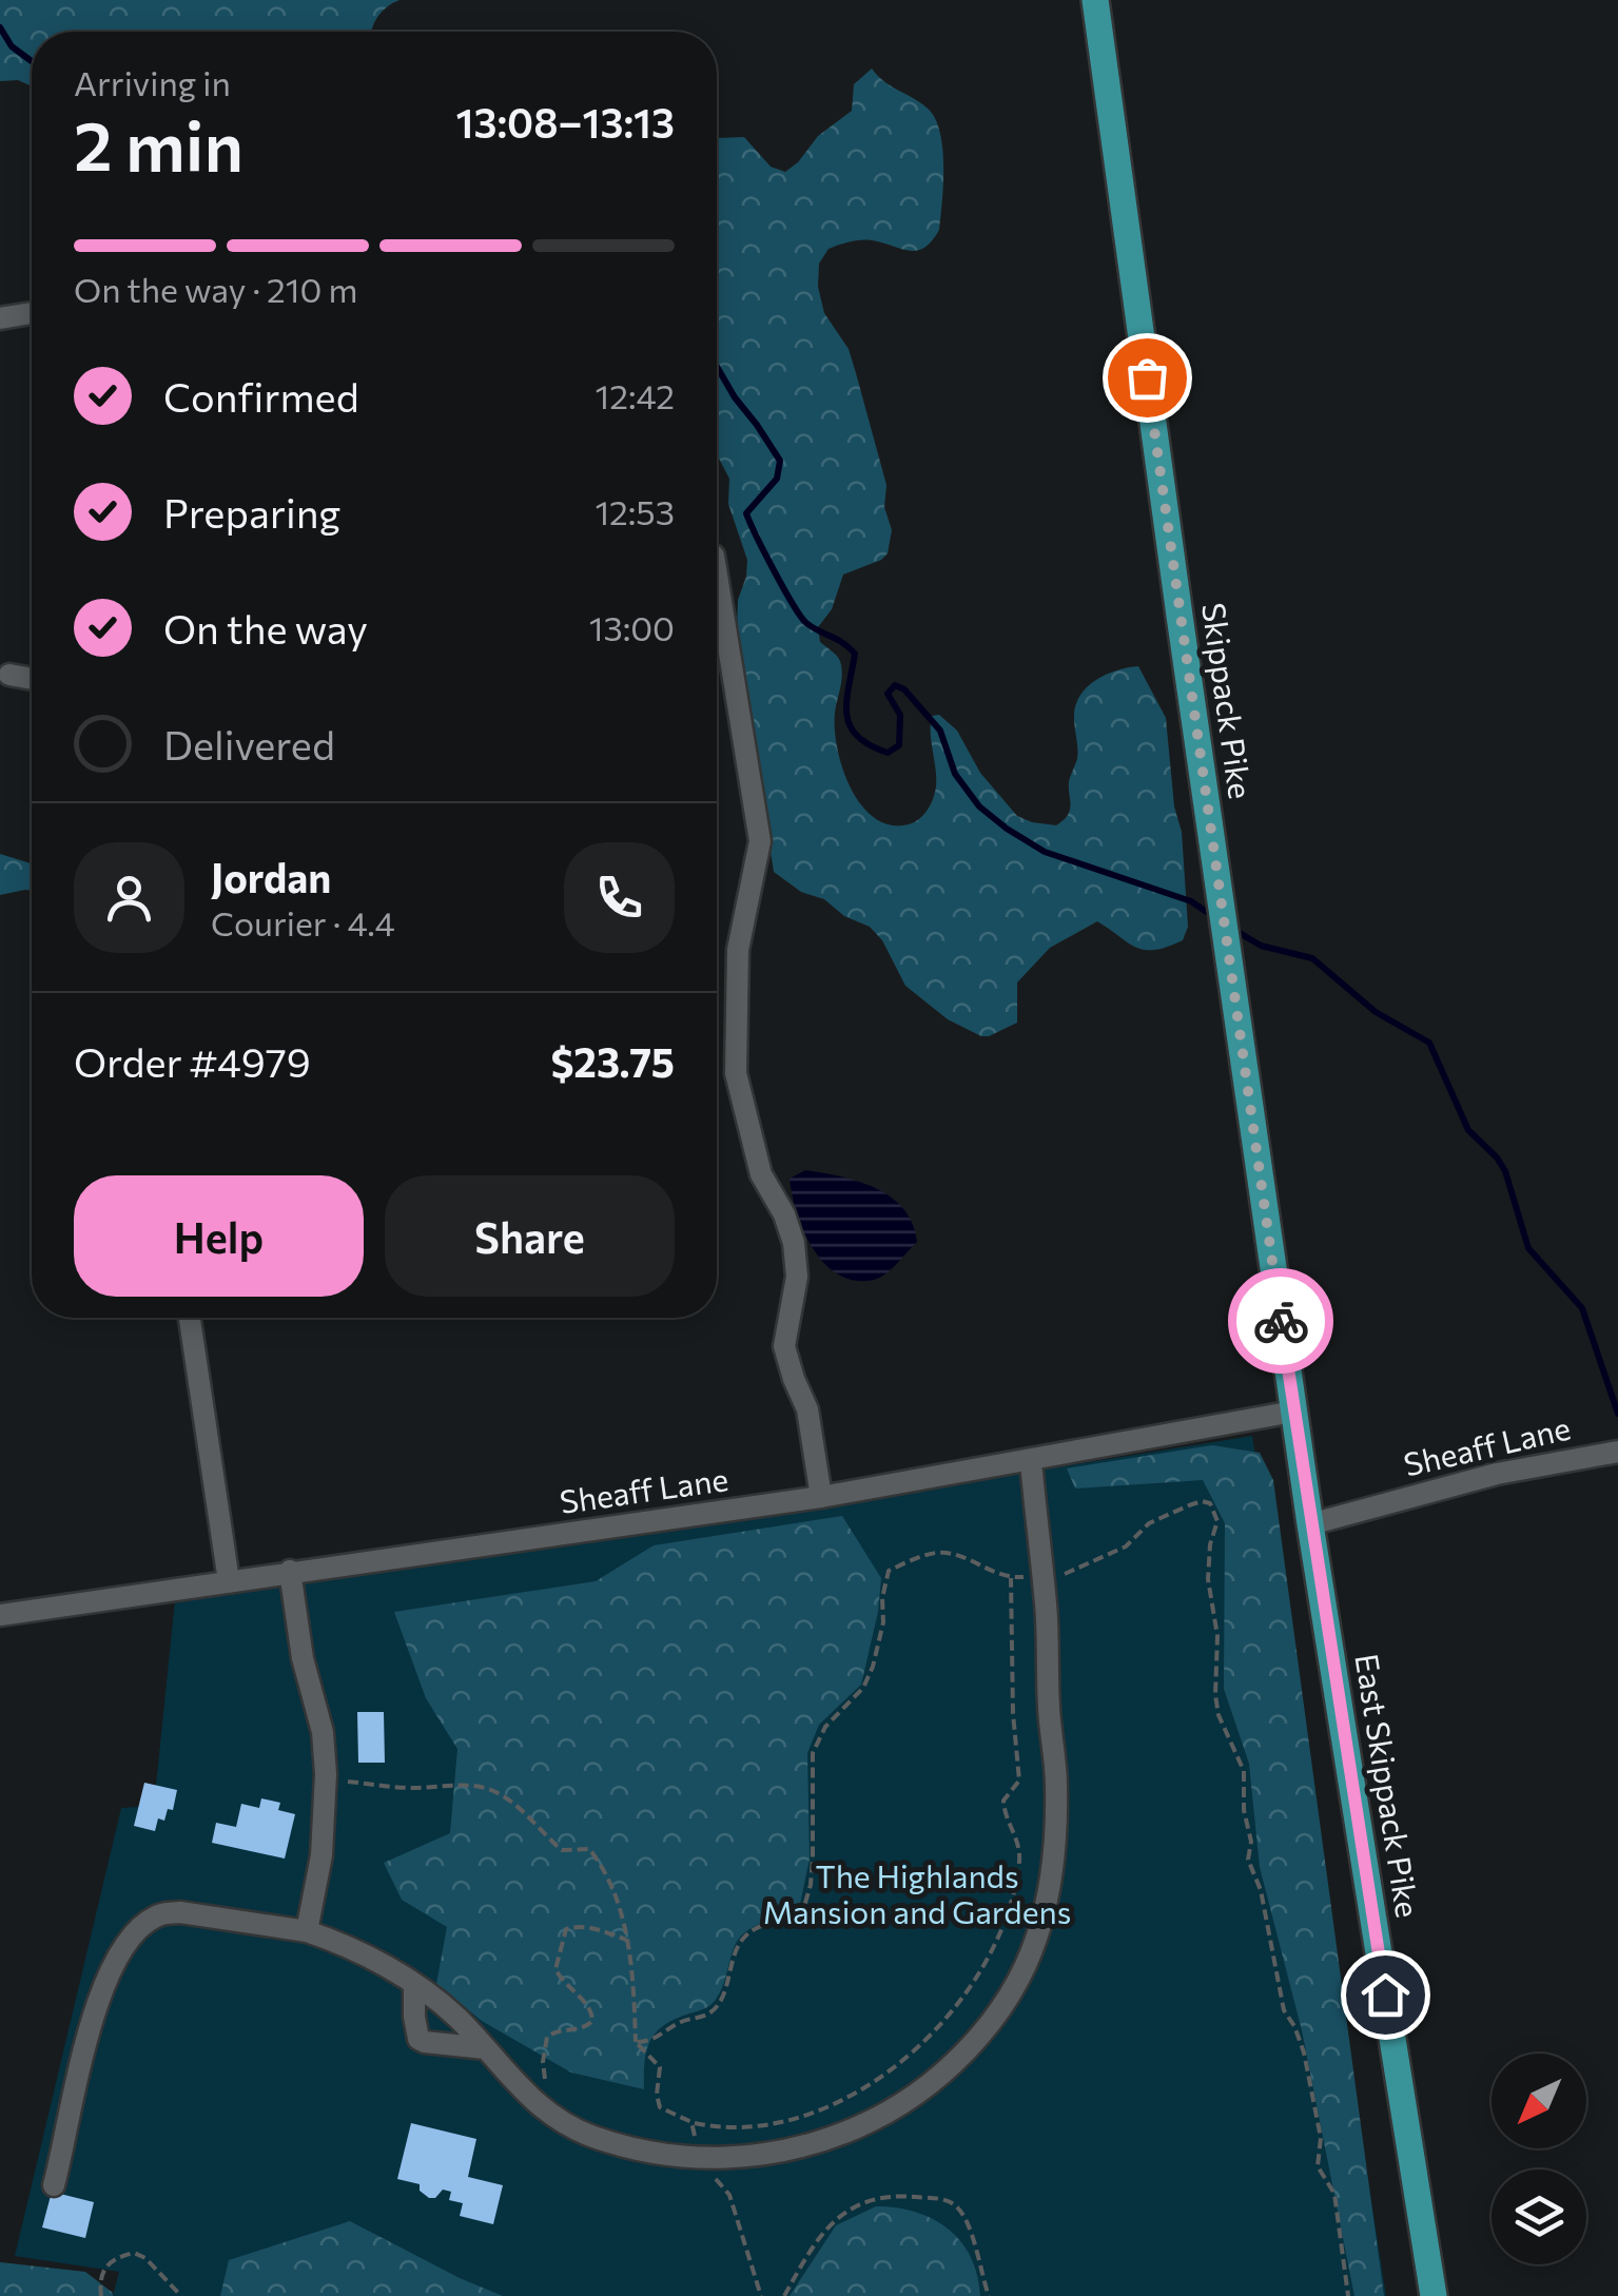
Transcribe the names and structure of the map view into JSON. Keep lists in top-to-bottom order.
{
  "streets": {
    "main road": ["Skippack Pike", "East Skippack Pike"],
    "street": ["Sheaff Lane"]
  },
  "crossings": [
    ["Skippack Pike", "Sheaff Lane"],
    ["Skippack Pike", "East Skippack Pike"],
    ["Sheaff Lane", "East Skippack Pike"]
  ],
  "parks": ["The Highlands Mansion and Gardens"],
  "north": "bottom left",
  "page": {
    "heading": ["2 min", "Arriving in", "13:08–13:13"],
    "panel": [
      "Jordan",
      "Courier · 4.4",
      "Order #4979",
      "$23.75"
    ],
    "bar": "On the way · 210 m",
    "list": [
      ["Confirmed", "12:42"],
      ["Preparing", "12:53"],
      ["On the way", "13:00"],
      "Delivered"
    ],
    "buttons": ["Help", "Share"]
  }
}
